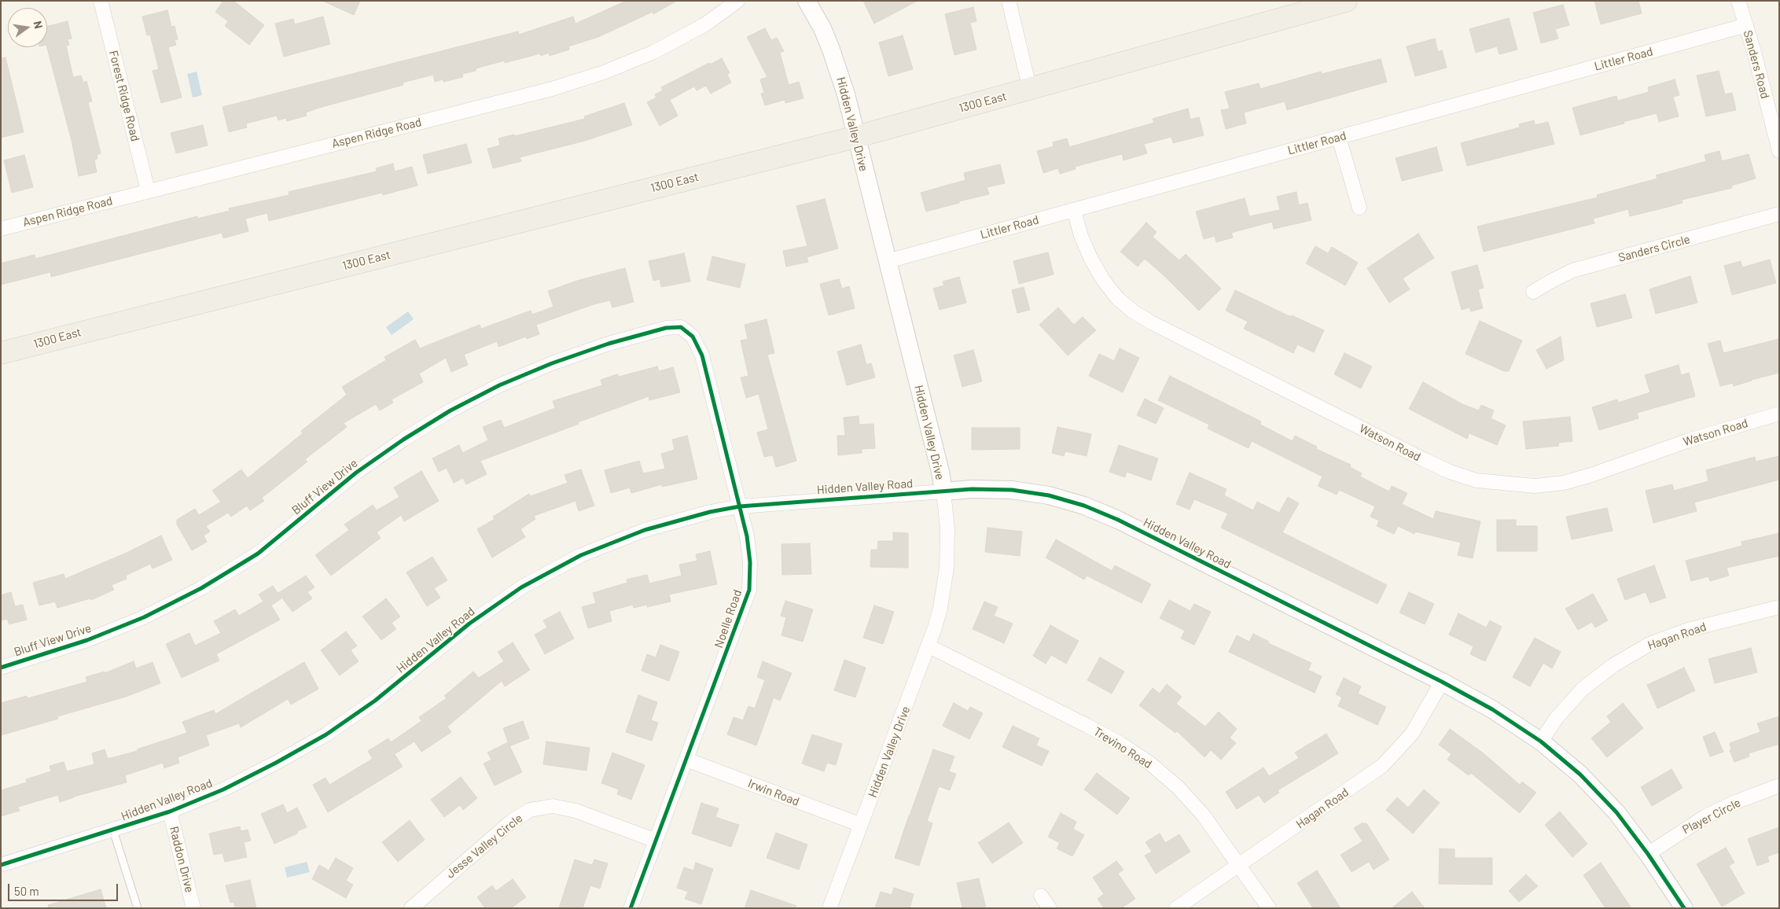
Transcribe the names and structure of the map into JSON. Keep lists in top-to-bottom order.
{
  "streets": {
    "main road": ["1300 East"],
    "street": [
      "Littler Road",
      "Sanders Road",
      "Forest Ridge Road",
      "Hidden Valley Drive",
      "Aspen Ridge Road",
      "Sanders Circle",
      "Watson Road",
      "Bluff View Drive",
      "Hidden Valley Road",
      "Noelle Road",
      "Hagan Road",
      "Trevino Road",
      "Irwin Road",
      "Player Circle",
      "Jesse Valley Circle",
      "Raddon Drive"
    ]
  },
  "crossings": [
    ["Littler Road", "Sanders Road"],
    ["Littler Road", "Hidden Valley Drive"],
    ["Littler Road", "Watson Road"],
    ["Forest Ridge Road", "Aspen Ridge Road"],
    ["1300 East", "Hidden Valley Drive"],
    ["Hidden Valley Drive", "Hidden Valley Road"],
    ["Hidden Valley Drive", "Trevino Road"],
    ["Hidden Valley Drive", "Irwin Road"],
    ["Bluff View Drive", "Noelle Road"],
    ["Hidden Valley Road", "Noelle Road"],
    ["Hidden Valley Road", "Hagan Road"],
    ["Hidden Valley Road", "Player Circle"],
    ["Hidden Valley Road", "Raddon Drive"],
    ["Noelle Road", "Irwin Road"],
    ["Noelle Road", "Jesse Valley Circle"],
    ["Hagan Road", "Trevino Road"]
  ],
  "scale_bar": "50 m",
  "north": "right"
}
